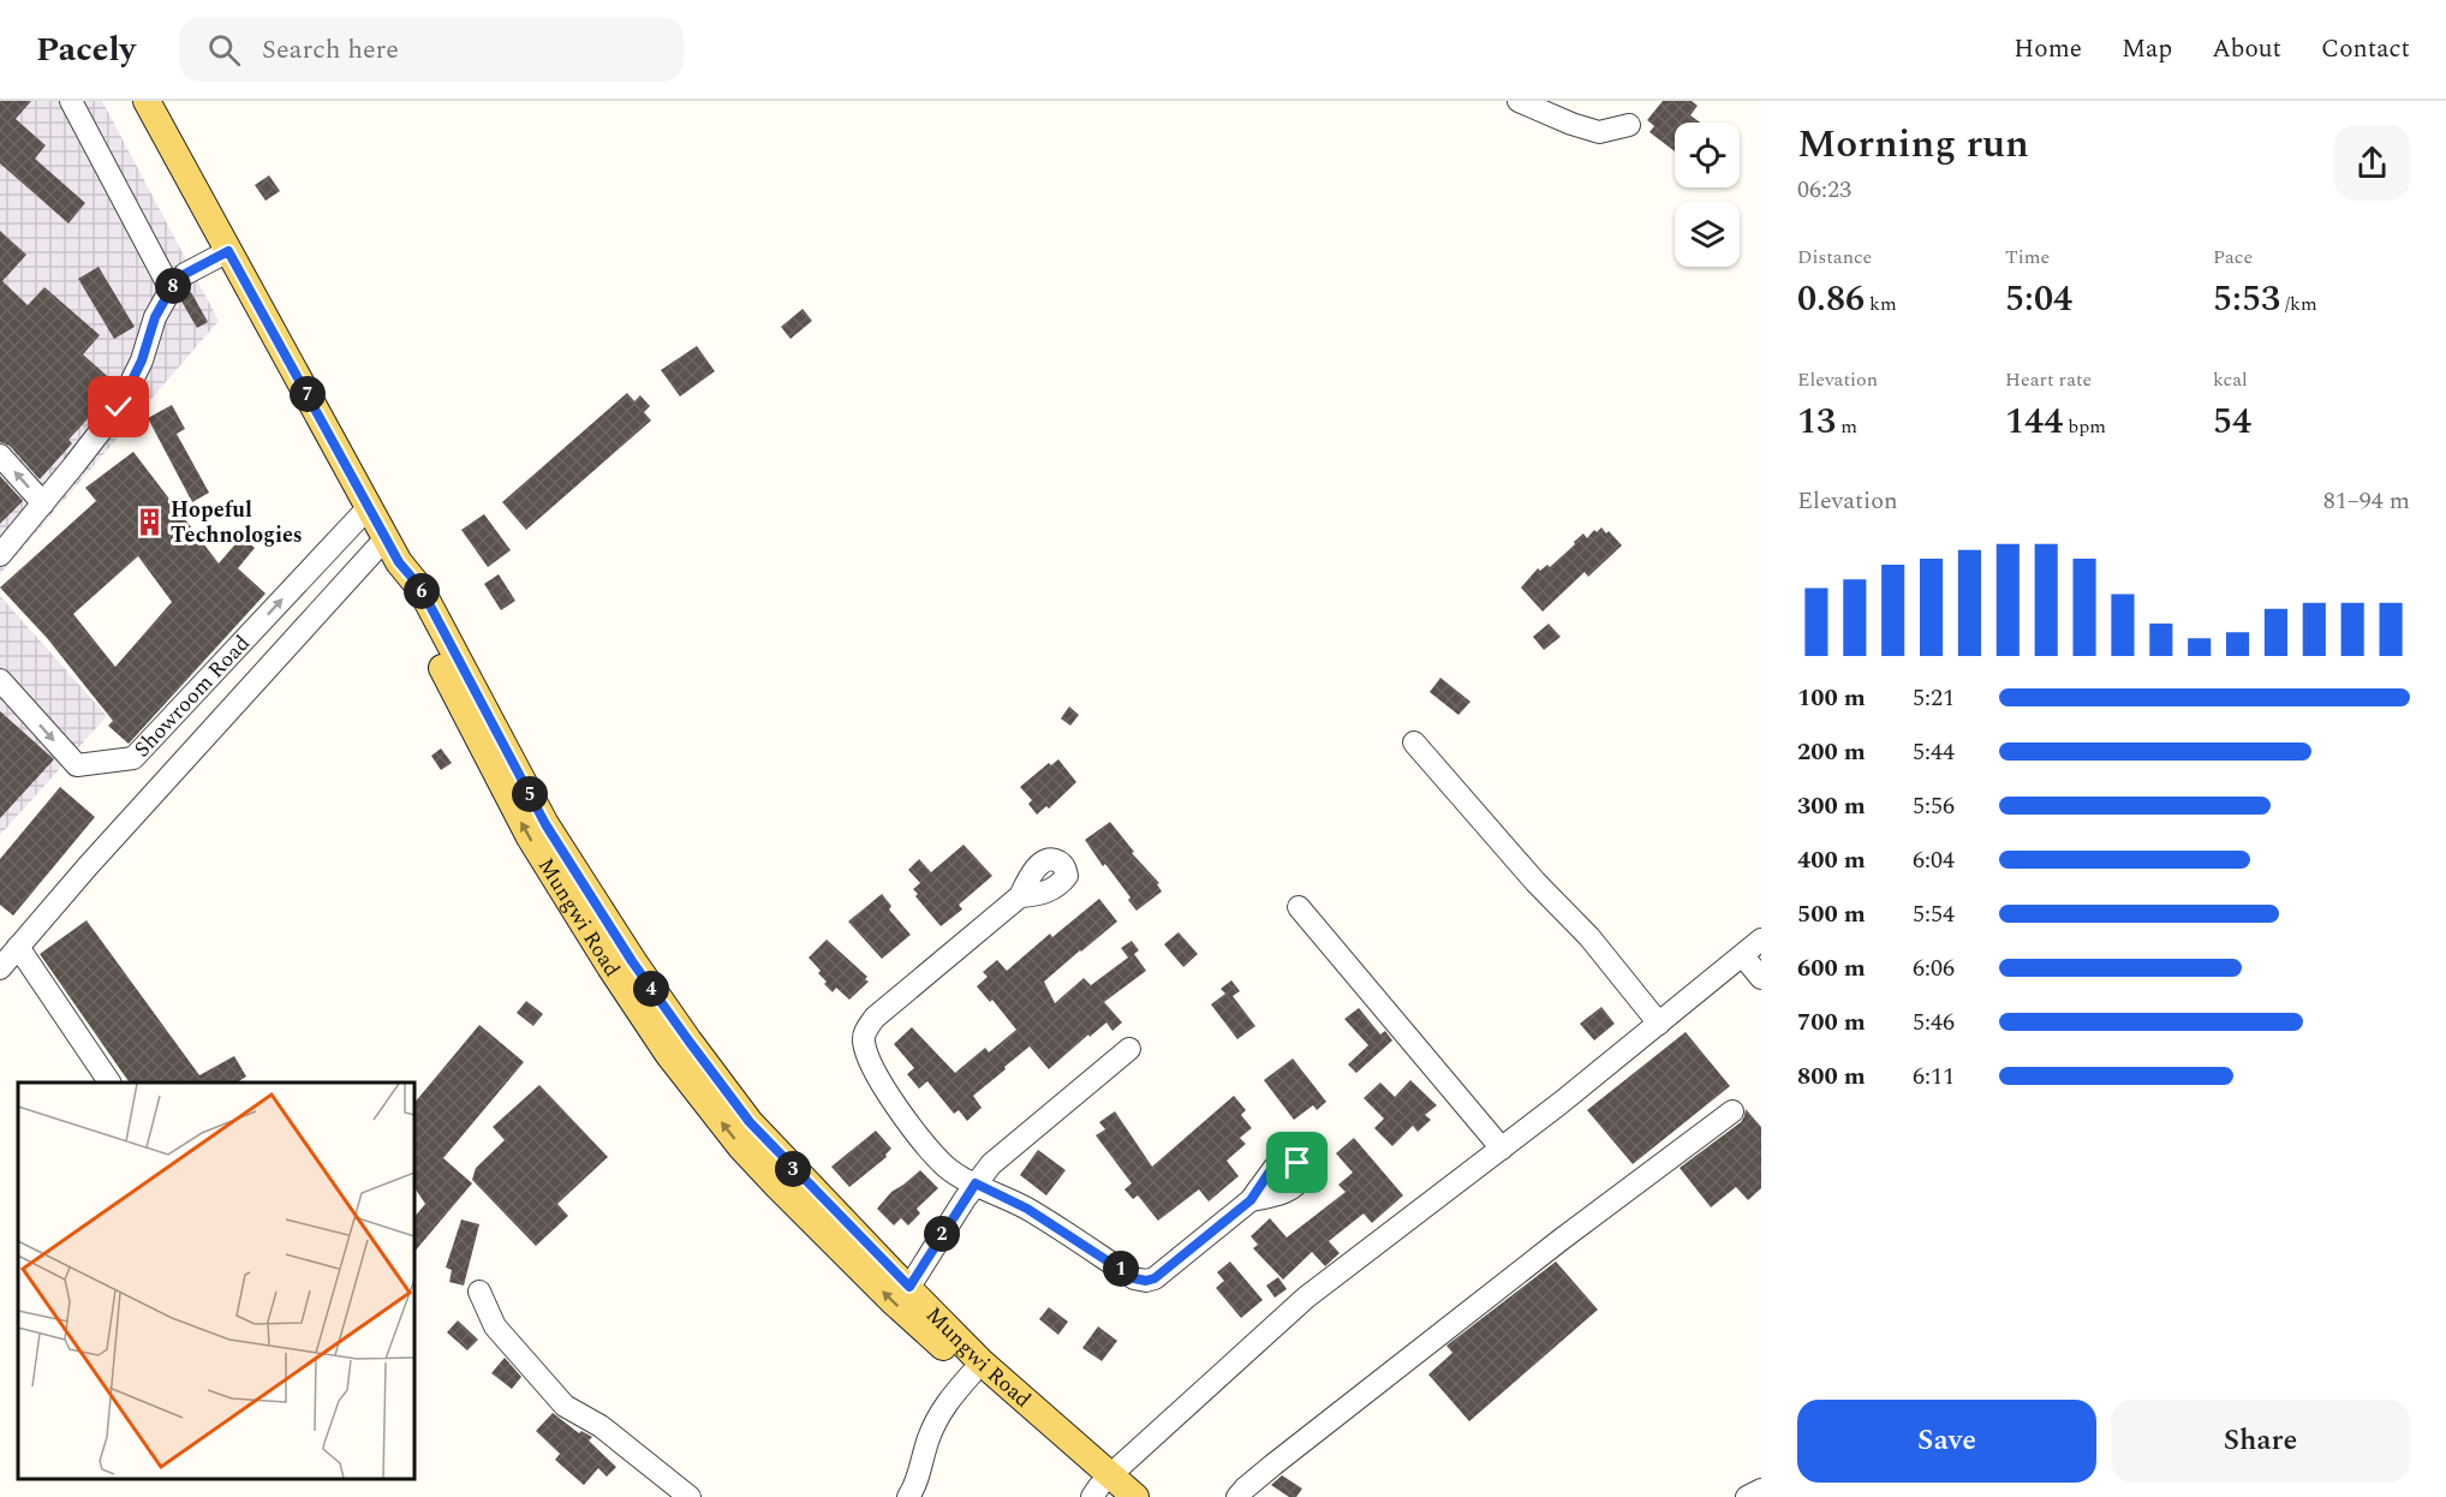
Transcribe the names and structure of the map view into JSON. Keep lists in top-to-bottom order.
{
  "streets": {
    "main road": ["Mungwi Road"],
    "street": ["Showroom Road"]
  },
  "crossings": [
    ["Showroom Road", "Mungwi Road"]
  ],
  "places": {
    "building": ["Hopeful Technologies"]
  },
  "page": {
    "header": "Pacely",
    "search": "Search here",
    "nav": [
      "Home",
      "Map",
      "About",
      "Contact"
    ],
    "heading": ["Morning run", "06:23"],
    "stats": [
      ["Distance", "0.86 km"],
      ["Time", "5:04"],
      ["Pace", "5:53 /km"],
      ["Elevation", "13 m"],
      ["Heart rate", "144 bpm"],
      ["kcal", "54"]
    ],
    "pins": [
      "8",
      "7",
      "6",
      "5",
      "4",
      "3",
      "2",
      "1"
    ],
    "chart": ["Elevation", "81–94 m"],
    "list": [
      {
        "name": "100 m",
        "note": "5:21"
      },
      {
        "name": "200 m",
        "note": "5:44"
      },
      {
        "name": "300 m",
        "note": "5:56"
      },
      {
        "name": "400 m",
        "note": "6:04"
      },
      {
        "name": "500 m",
        "note": "5:54"
      },
      {
        "name": "600 m",
        "note": "6:06"
      },
      {
        "name": "700 m",
        "note": "5:46"
      },
      {
        "name": "800 m",
        "note": "6:11"
      }
    ],
    "buttons": ["Save", "Share"]
  }
}
